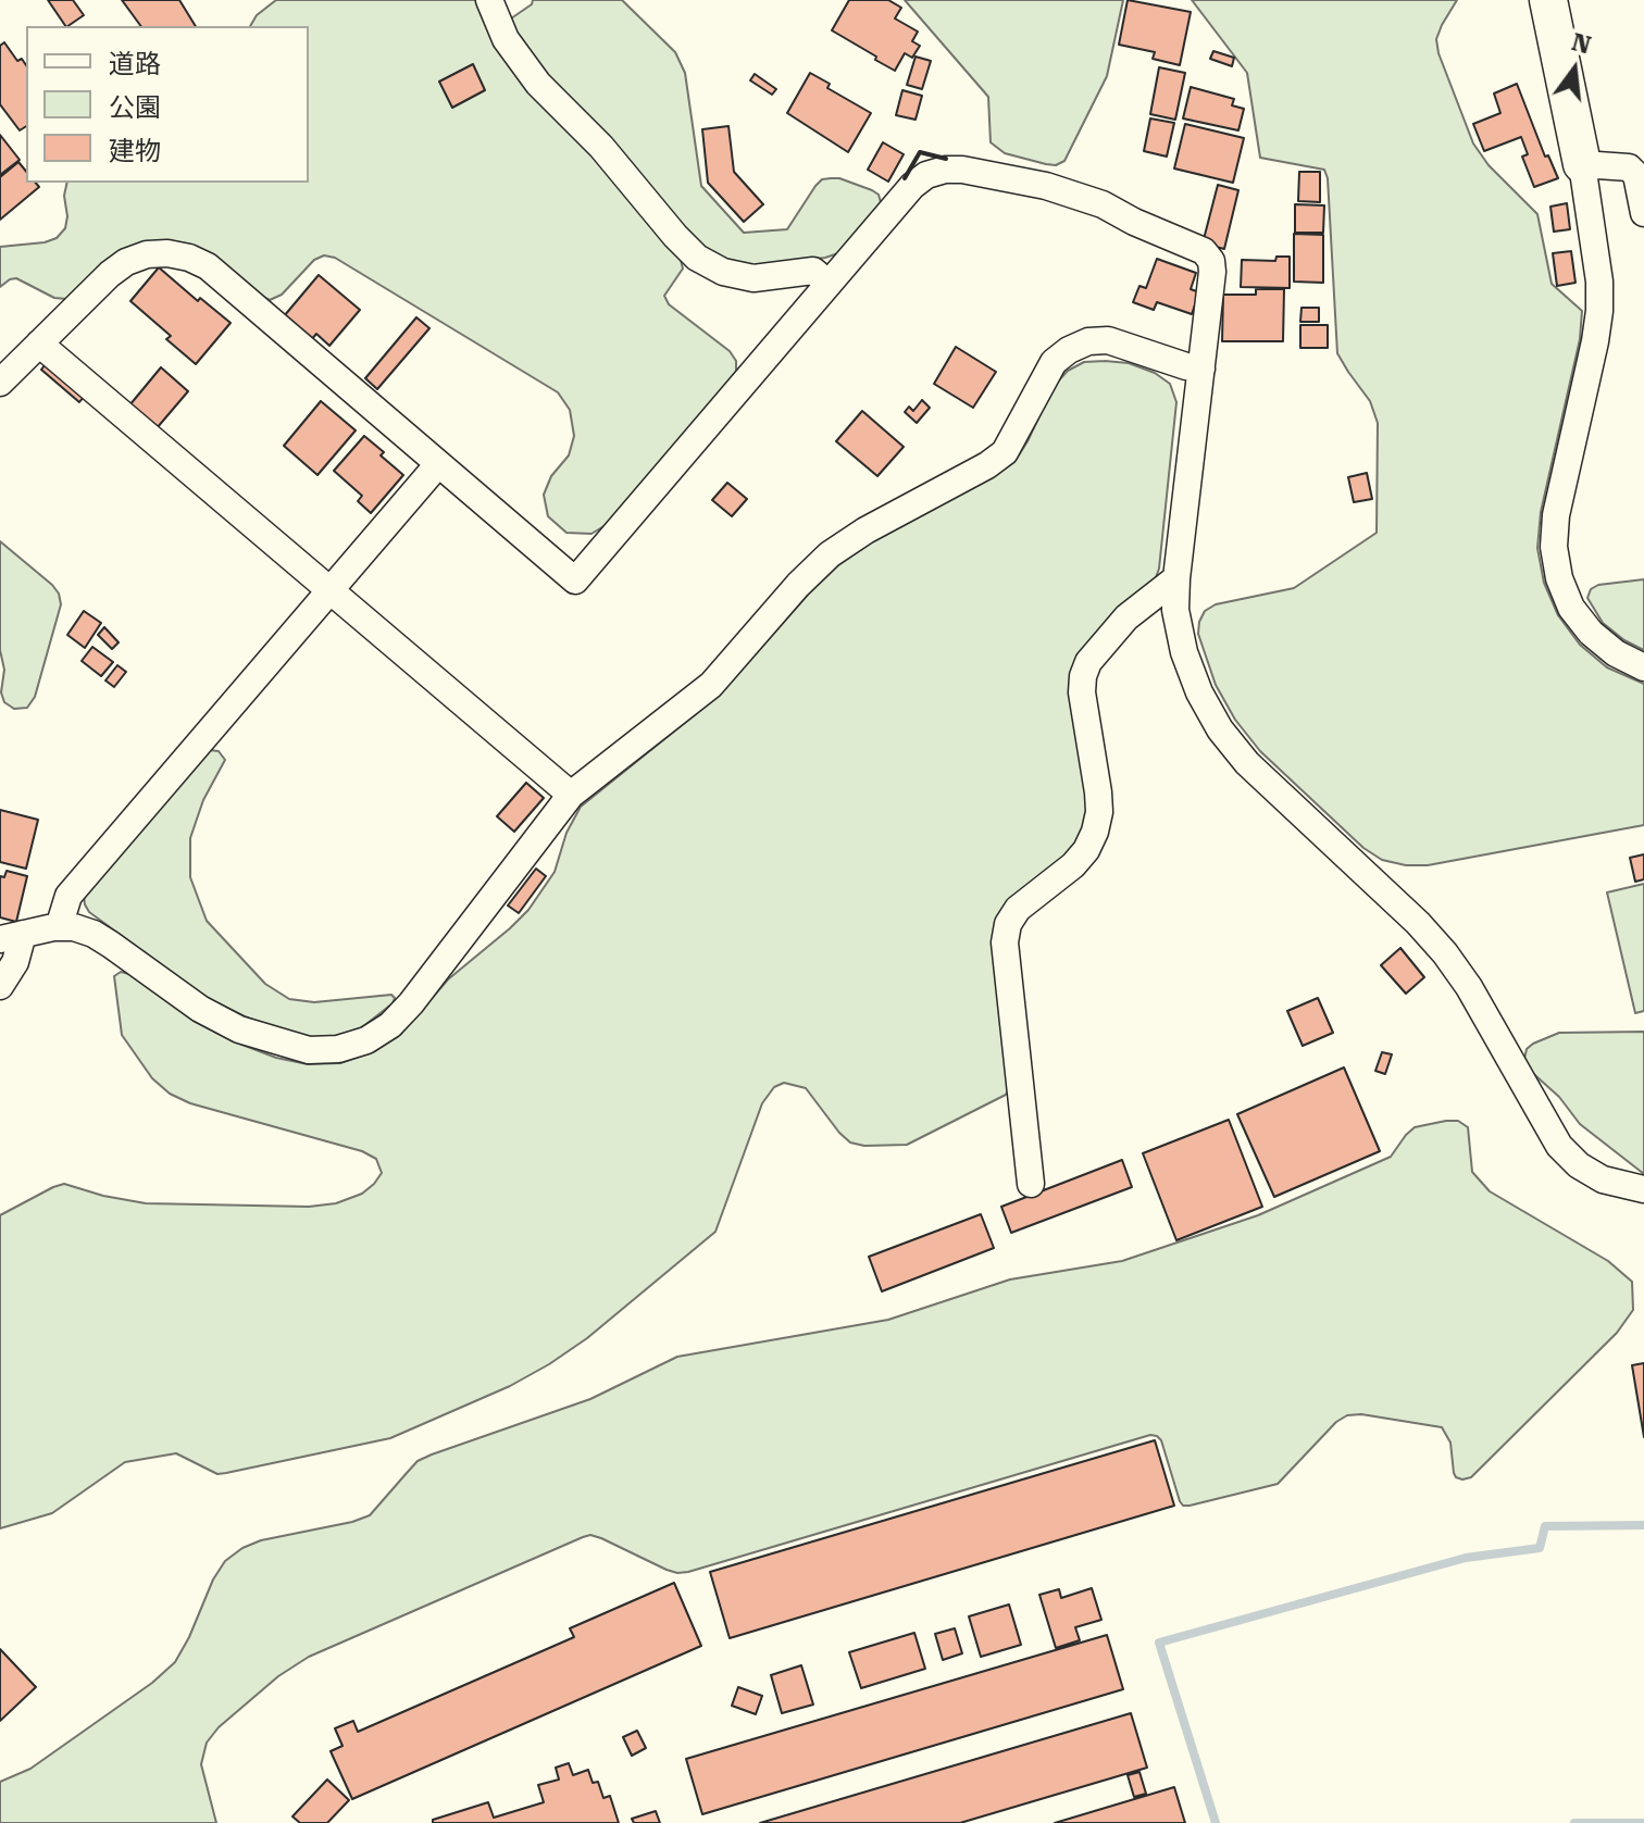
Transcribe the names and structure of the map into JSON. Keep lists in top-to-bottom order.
{
  "legend": ["道路", "公園", "建物"],
  "north": "top"
}
